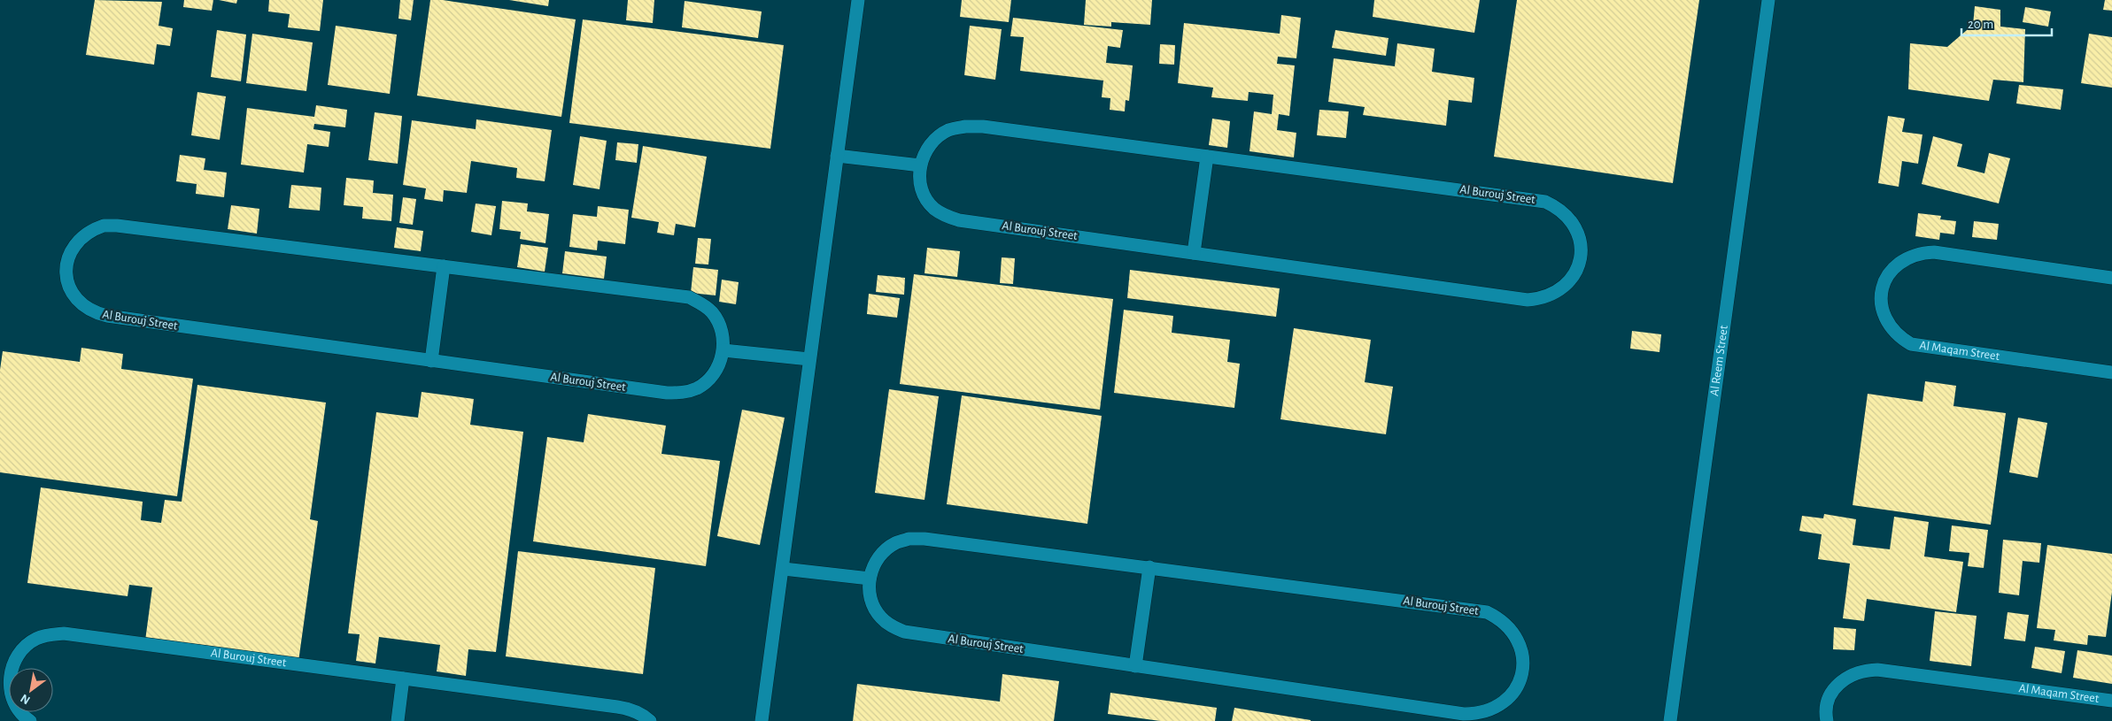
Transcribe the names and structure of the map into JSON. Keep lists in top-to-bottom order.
{
  "streets": {
    "street": ["Al Burouj Street", "Al Maqam Street", "Al Reem Street"]
  },
  "scale_bar": "20 m",
  "north": "bottom left"
}
